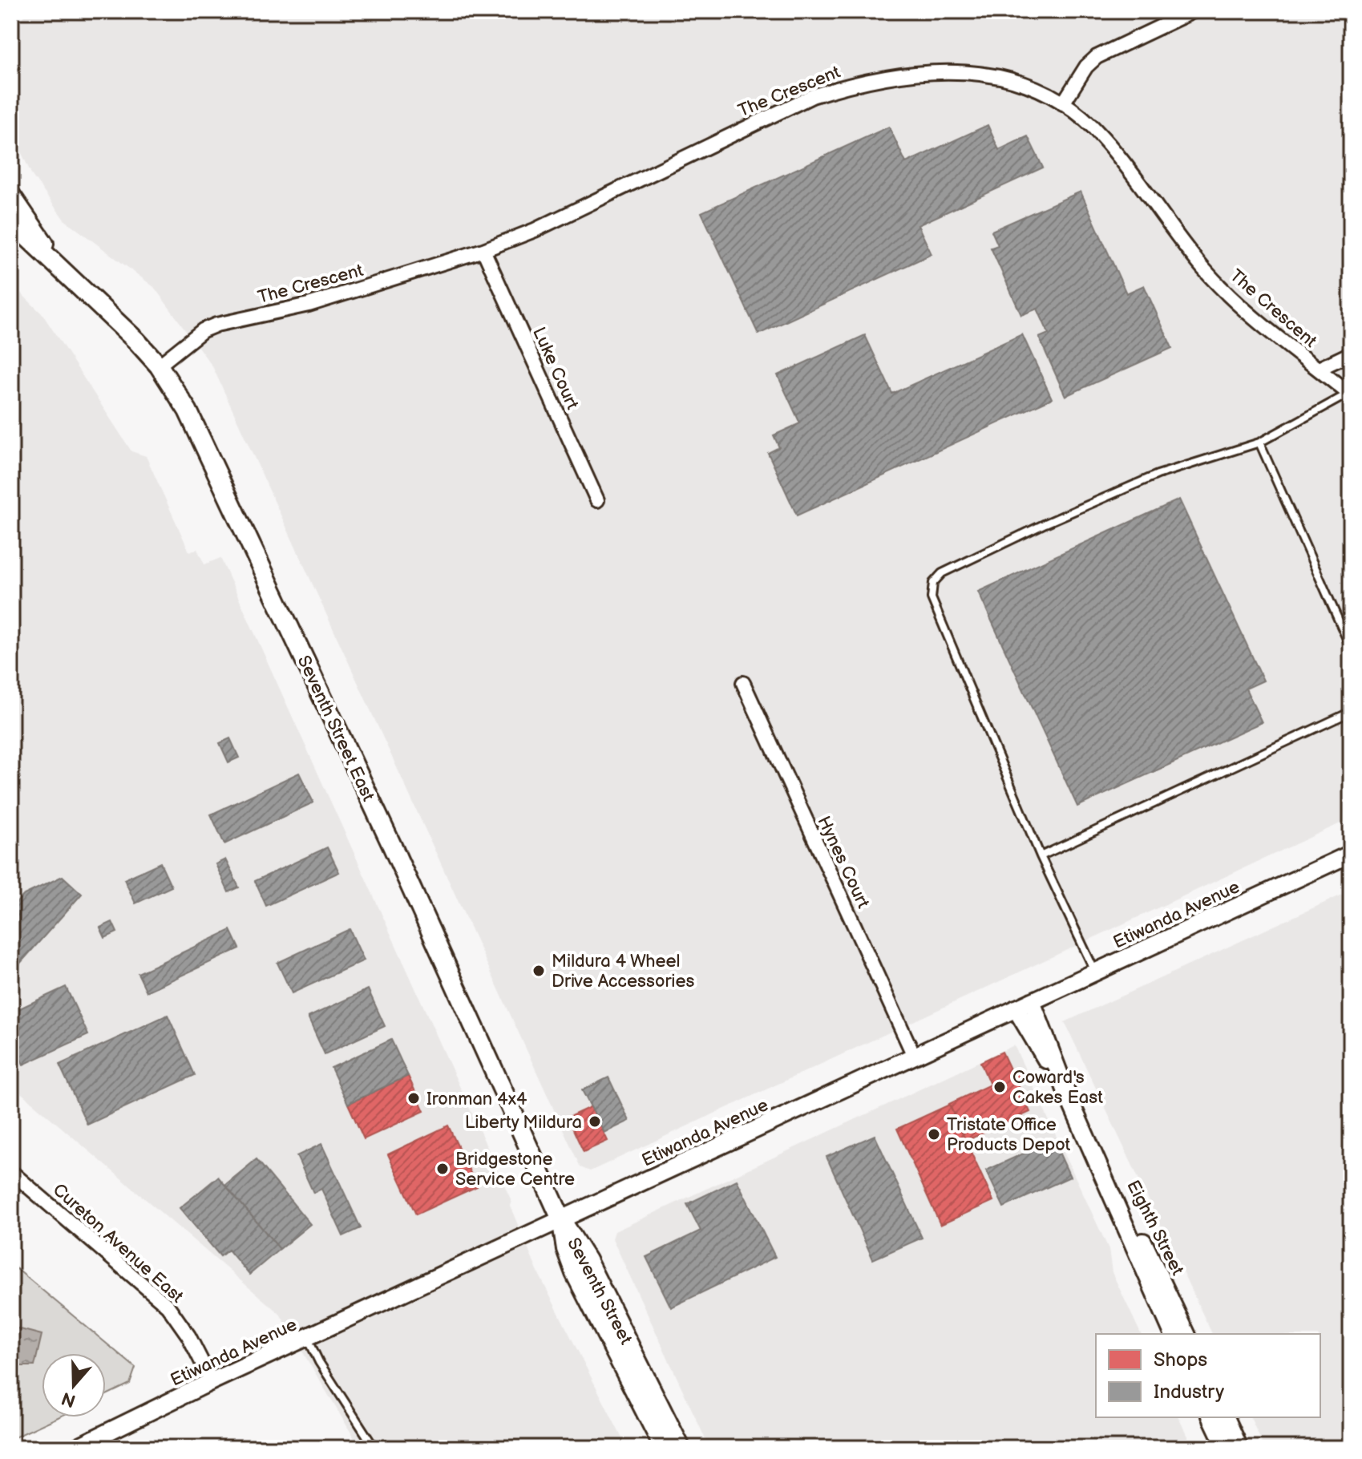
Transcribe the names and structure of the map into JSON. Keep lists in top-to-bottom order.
{
  "streets": {
    "main road": ["Seventh Street East", "Seventh Street"],
    "street": [
      "The Crescent",
      "Luke Court",
      "Hynes Court",
      "Etiwanda Avenue",
      "Eighth Street",
      "Cureton Avenue East"
    ]
  },
  "crossings": [
    ["The Crescent", "Luke Court"],
    ["The Crescent", "Seventh Street East"],
    ["Seventh Street East", "Etiwanda Avenue"],
    ["Seventh Street East", "Seventh Street"],
    ["Hynes Court", "Etiwanda Avenue"],
    ["Etiwanda Avenue", "Eighth Street"],
    ["Etiwanda Avenue", "Cureton Avenue East"],
    ["Etiwanda Avenue", "Seventh Street"]
  ],
  "places": [
    "Mildura 4 Wheel Drive Accessories",
    "Coward's Cakes East",
    "Ironman 4x4",
    "Liberty Mildura",
    "Tristate Office Products Depot",
    "Bridgestone Service Centre"
  ],
  "legend": ["Shops", "Industry"],
  "north": "bottom"
}
